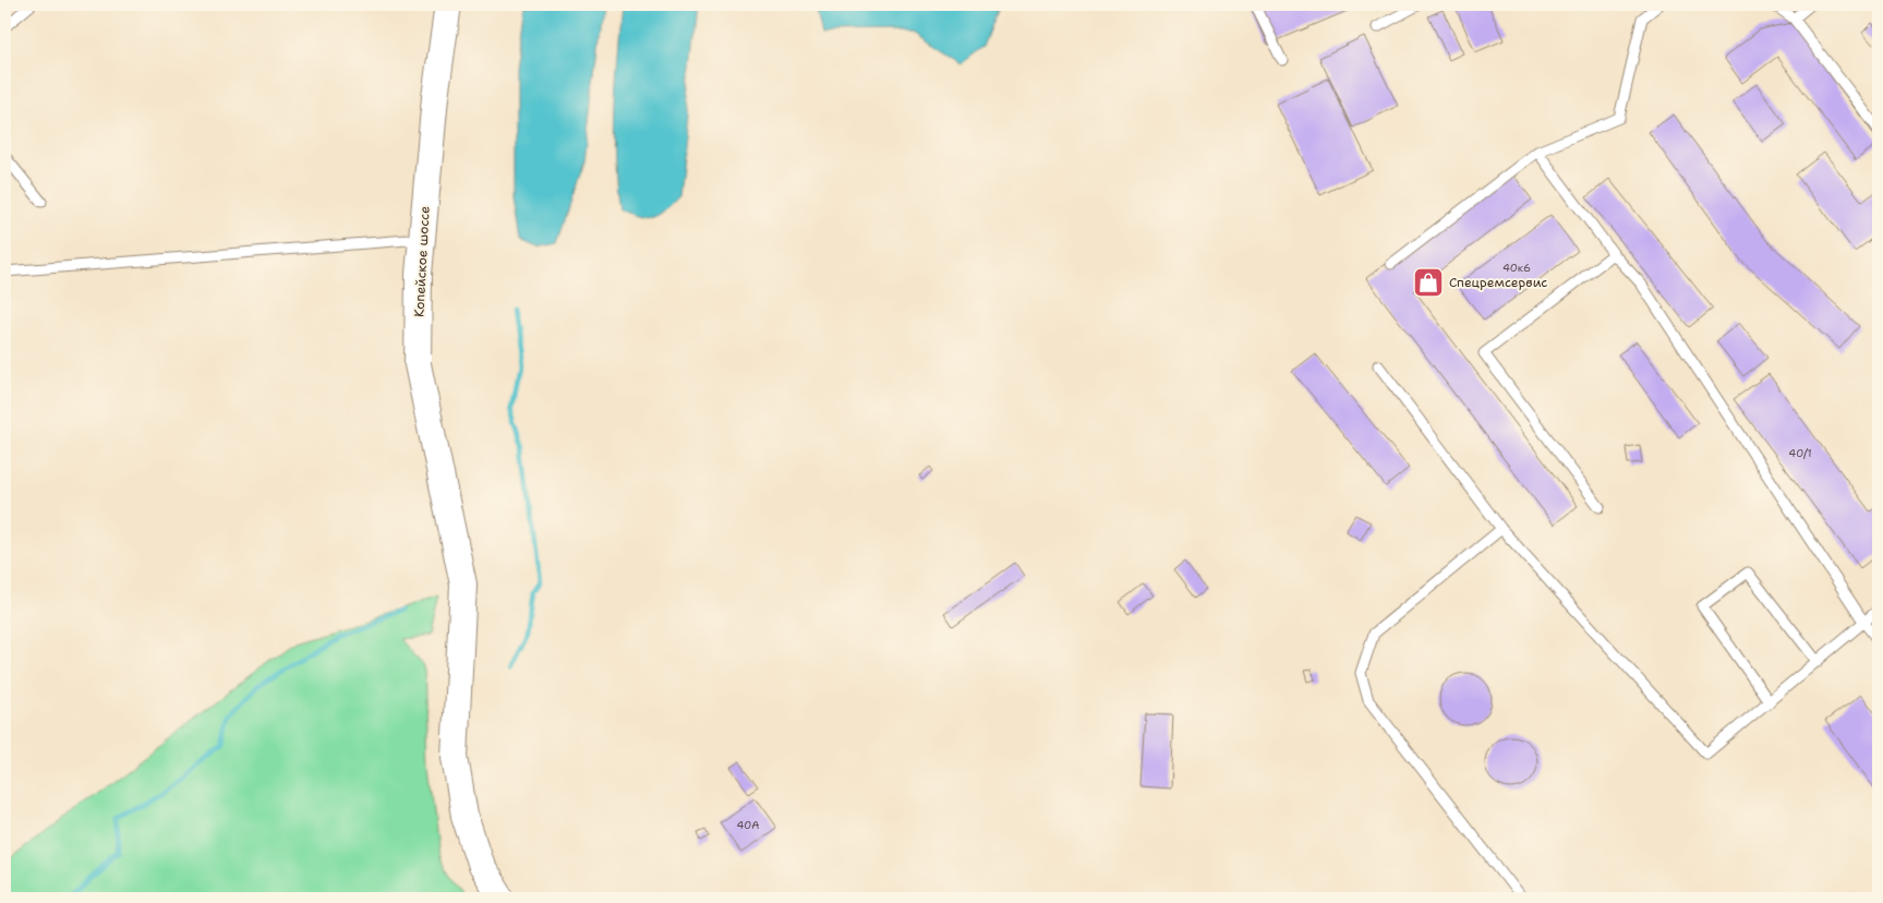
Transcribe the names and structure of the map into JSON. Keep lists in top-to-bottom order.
{
  "streets": {
    "street": ["Копейское шоссе"]
  },
  "places": {
    "shop": ["Спецремсервис"]
  },
  "house_numbers": ["40к6", "40/1", "40А"]
}
